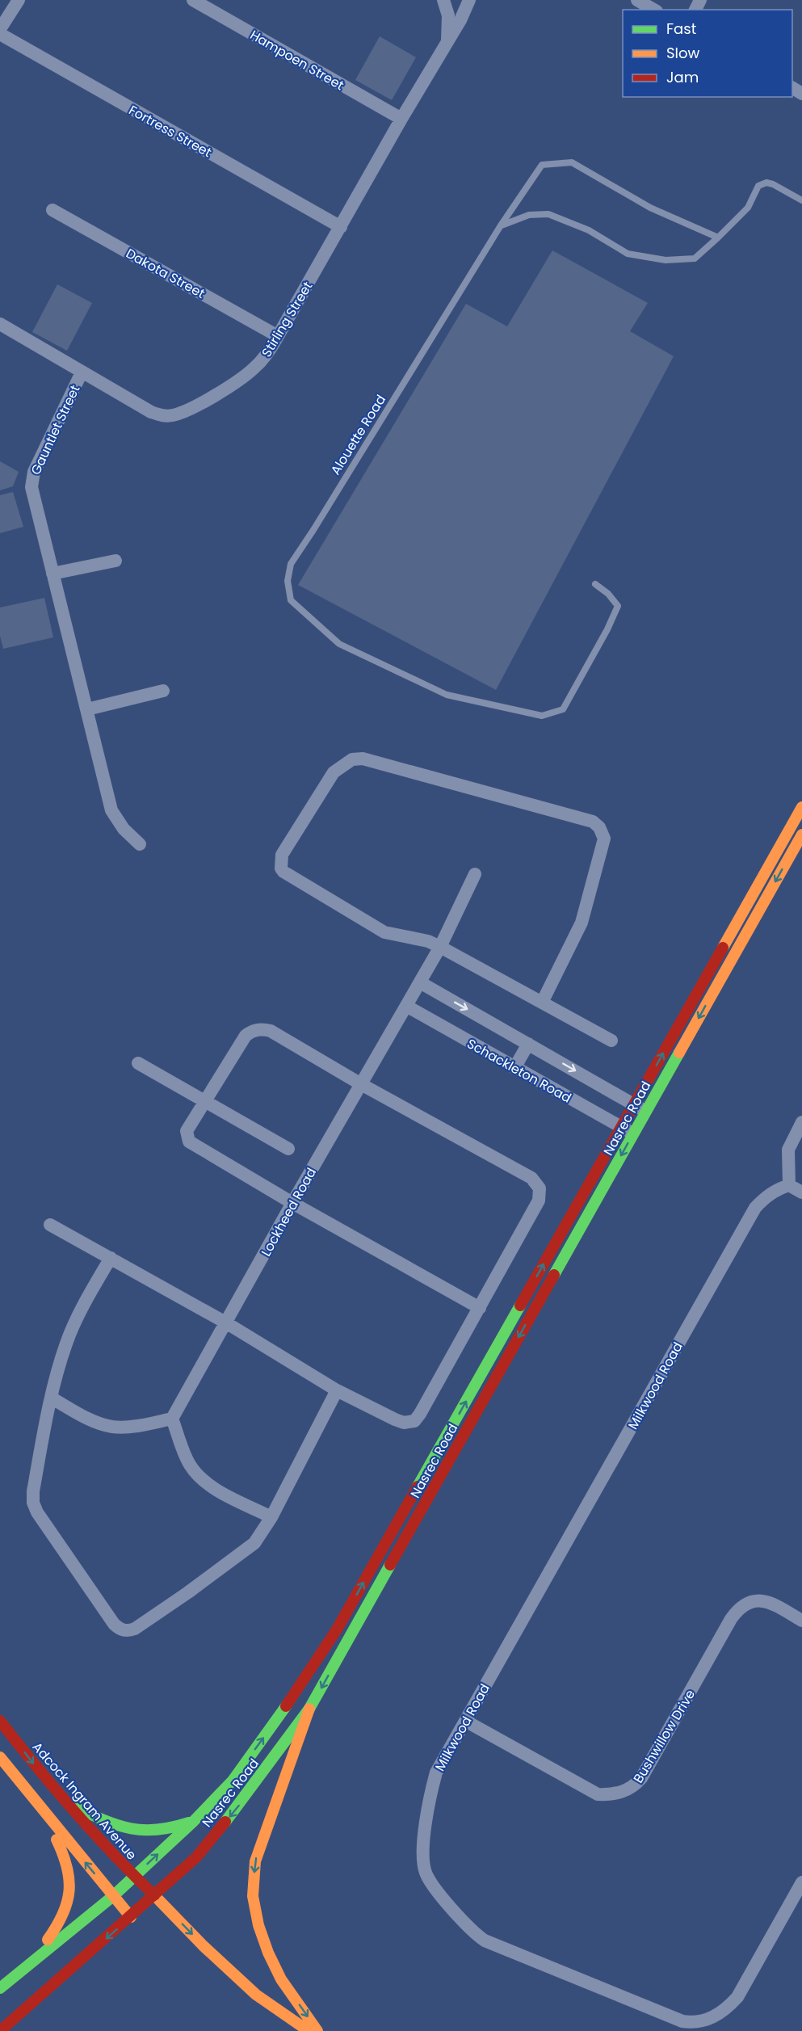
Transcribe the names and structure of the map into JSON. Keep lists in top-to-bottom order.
{
  "streets": {
    "main road": ["Nasrec Road", "Adcock Ingram Avenue"],
    "street": [
      "Hampoen Street",
      "Fortress Street",
      "Dakota Street",
      "Stirling Street",
      "Gauntlet Street",
      "Schackleton Road",
      "Lockheed Road",
      "Milkwood Road",
      "Bushwillow Drive"
    ],
    "lane": ["Alouette Road"]
  },
  "crossings": [
    ["Hampoen Street", "Stirling Street"],
    ["Fortress Street", "Stirling Street"],
    ["Dakota Street", "Stirling Street"],
    ["Stirling Street", "Gauntlet Street"],
    ["Schackleton Road", "Nasrec Road"],
    ["Schackleton Road", "Lockheed Road"],
    ["Nasrec Road", "Adcock Ingram Avenue"],
    ["Milkwood Road", "Bushwillow Drive"]
  ],
  "one_way": ["Adcock Ingram Avenue"],
  "legend": ["Fast", "Slow", "Jam"]
}
